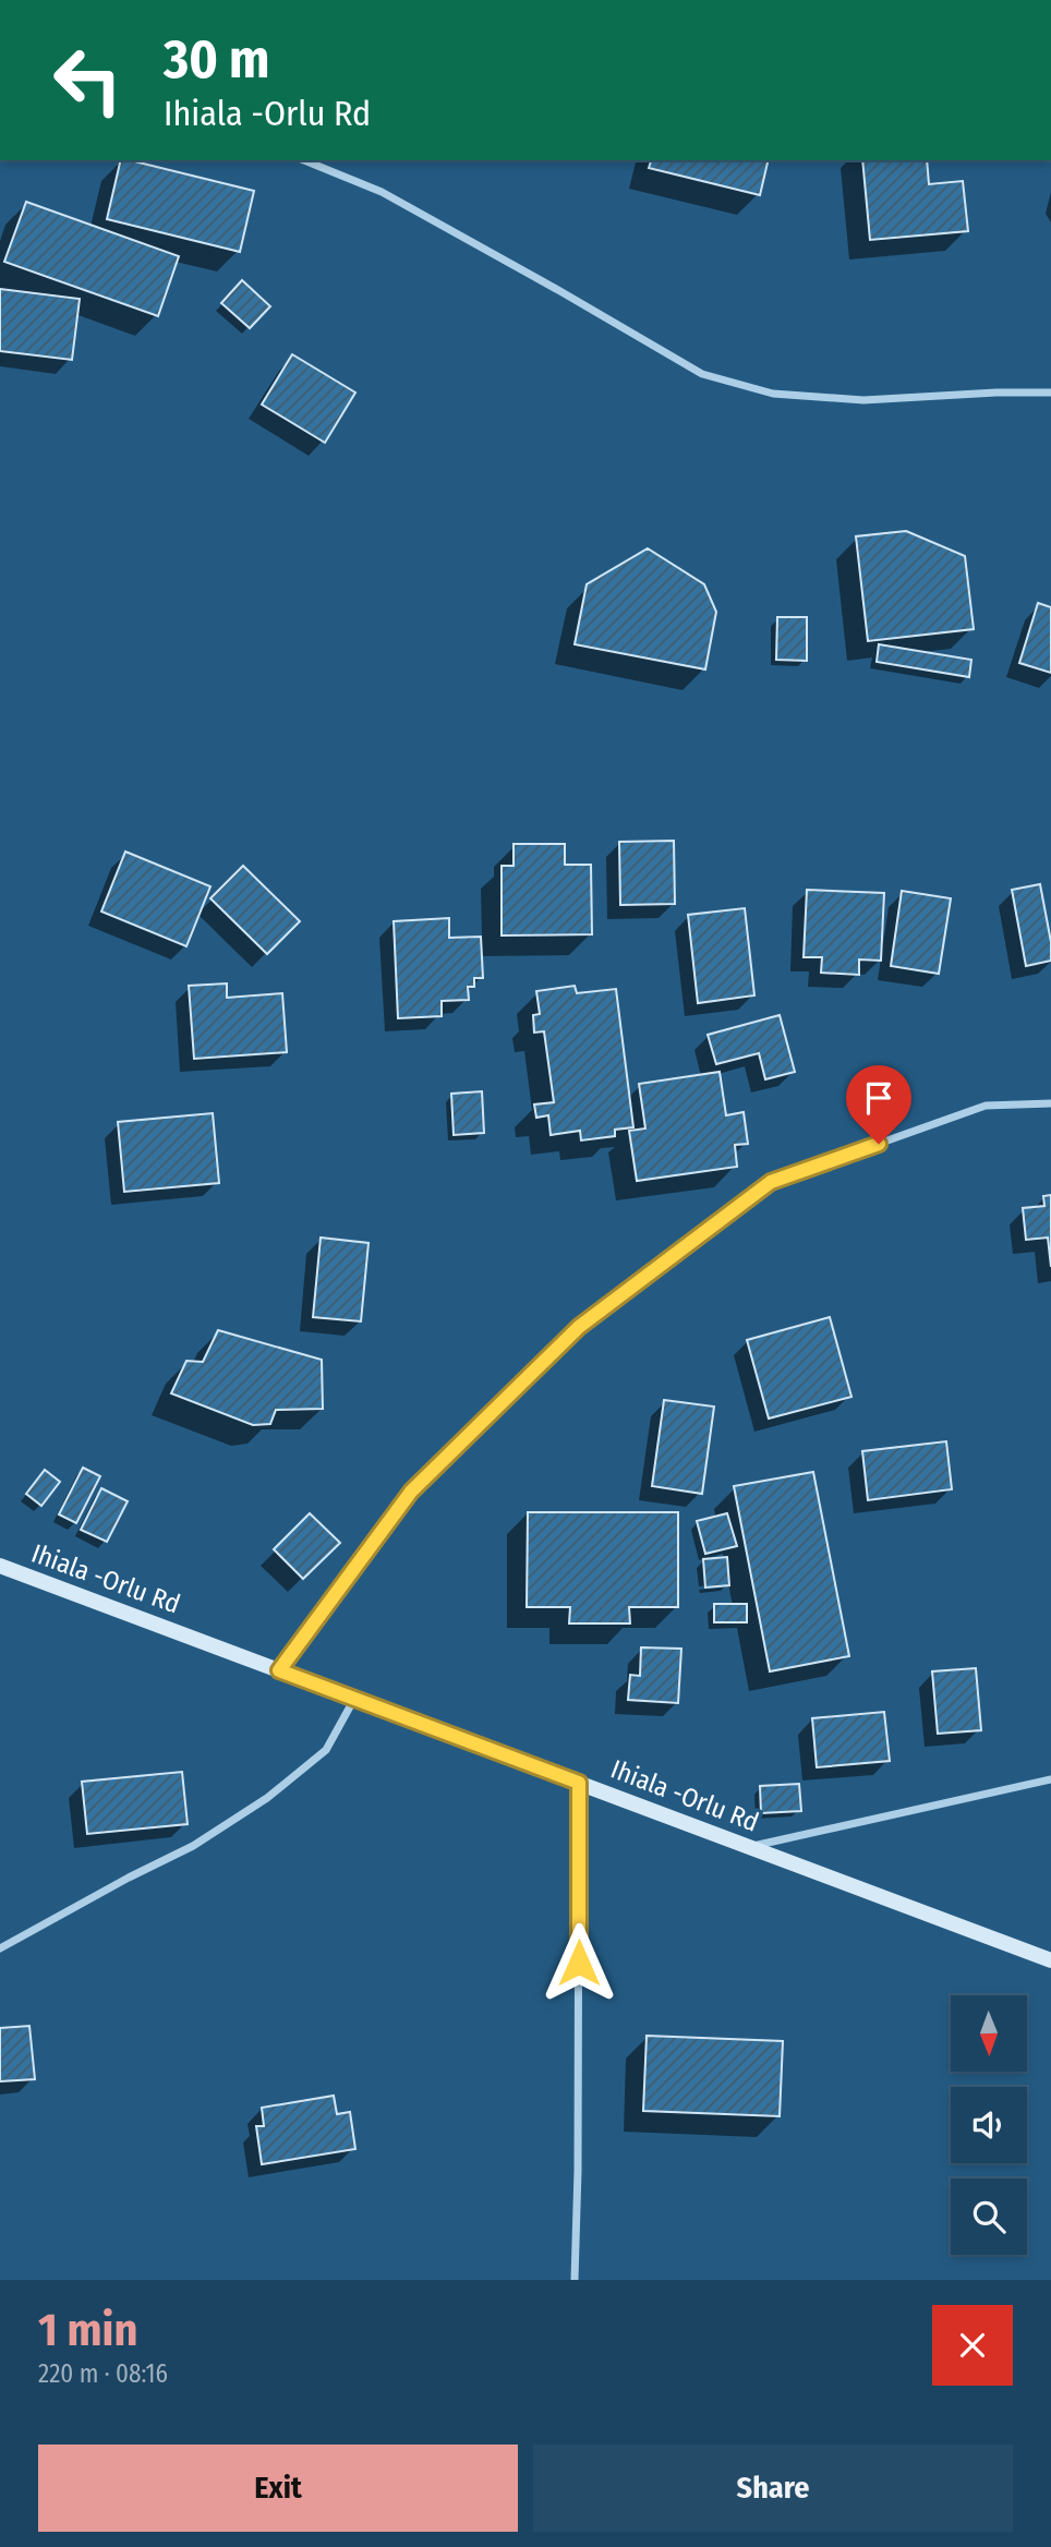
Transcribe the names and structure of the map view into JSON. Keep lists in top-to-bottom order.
{
  "streets": {
    "main road": ["Ihiala -Orlu Rd"]
  },
  "north": "bottom",
  "page": {
    "turn": ["30 m", "Ihiala -Orlu Rd"],
    "heading": ["1 min", "220 m · 08:16"],
    "buttons": ["Exit", "Share"]
  }
}
